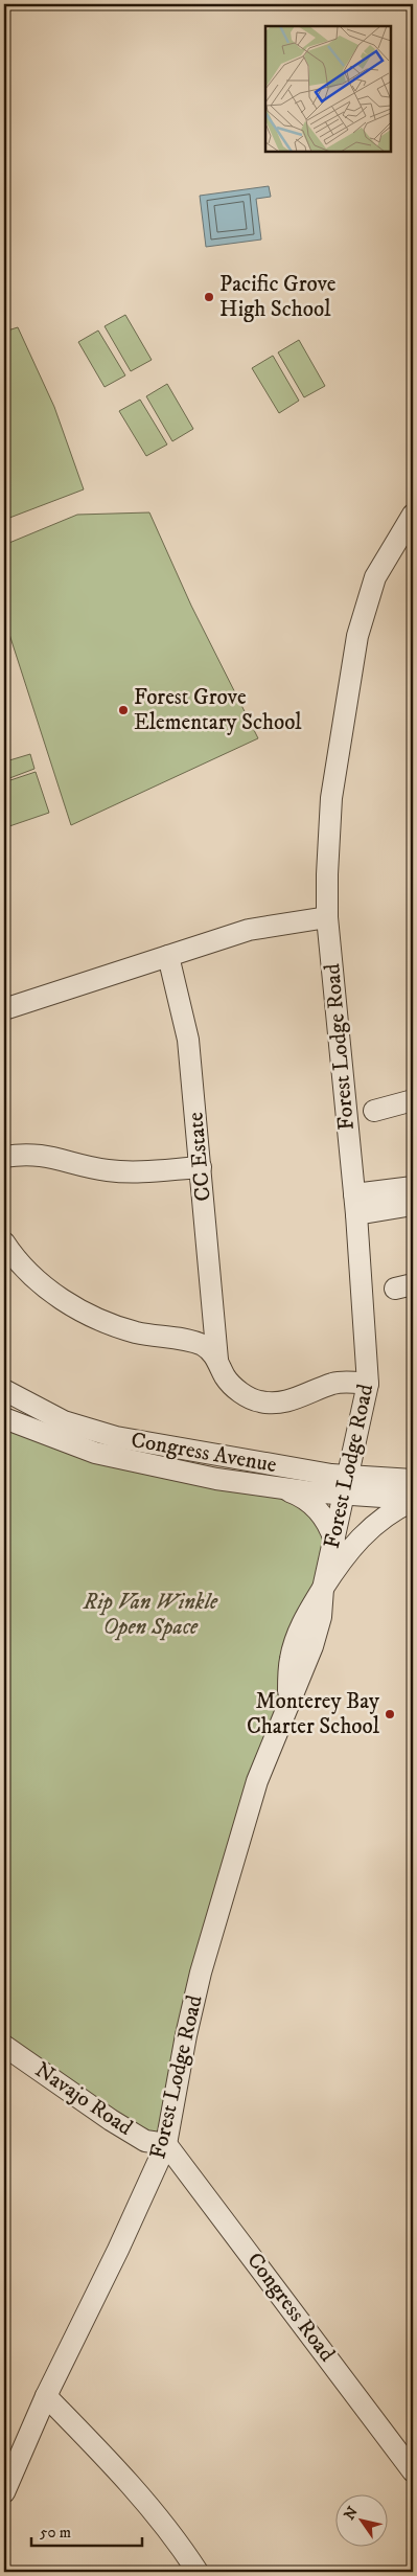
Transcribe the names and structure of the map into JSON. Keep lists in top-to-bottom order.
{
  "streets": {
    "street": [
      "Forest Lodge Road",
      "CC Estate",
      "Congress Avenue",
      "Navajo Road",
      "Congress Road"
    ]
  },
  "crossings": [
    ["Forest Lodge Road", "Congress Avenue"],
    ["Forest Lodge Road", "Navajo Road"],
    ["Forest Lodge Road", "Congress Road"],
    ["Navajo Road", "Congress Road"]
  ],
  "parks": ["Rip Van Winkle Open Space"],
  "places": ["Pacific Grove High School", "Forest Grove Elementary School", "Monterey Bay Charter School"],
  "scale_bar": "50 m",
  "north": "top left"
}
